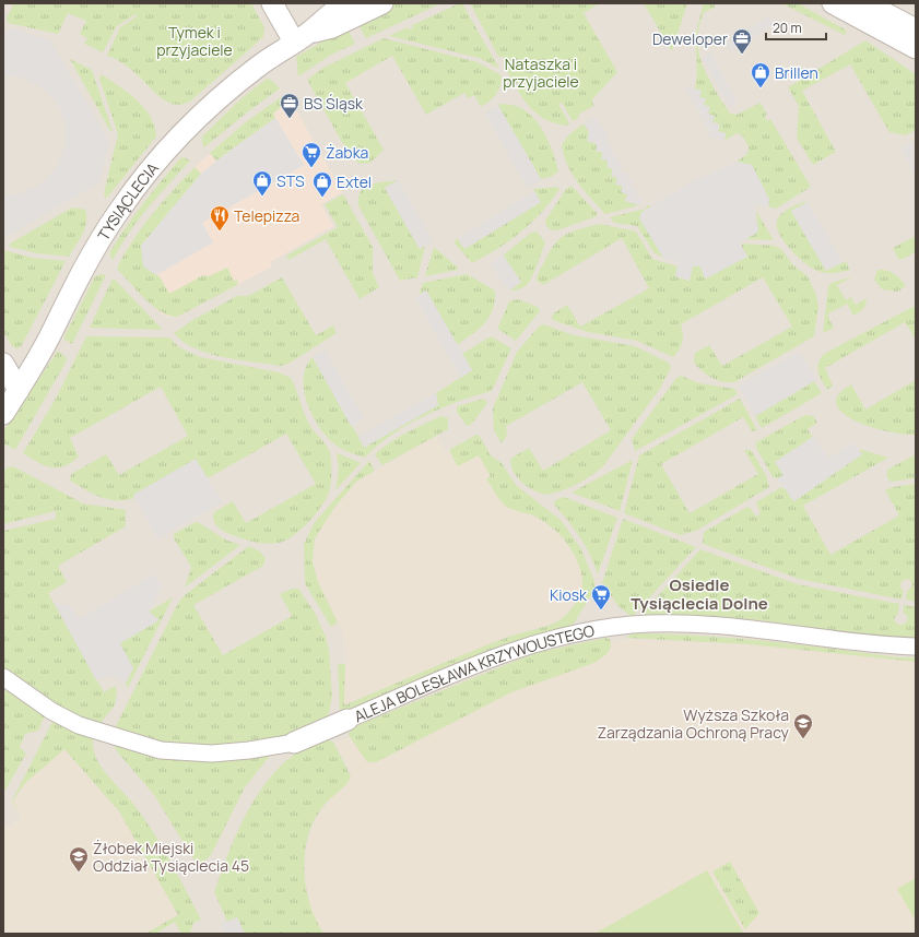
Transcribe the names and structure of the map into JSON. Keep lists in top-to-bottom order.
{
  "streets": {
    "street": ["TYSIĄCLECIA", "ALEJA BOLESŁAWA KRZYWOUSTEGO"]
  },
  "districts": ["Osiedle Tysiąclecia Dolne"],
  "parks": ["Tymek i przyjaciele", "Nataszka i przyjaciele"],
  "places": {
    "office": ["Deweloper", "BS Śląsk"],
    "shop": ["Brillen", "STS", "Extel"],
    "supermarket": ["Żabka", "Kiosk"],
    "restaurant": ["Telepizza"],
    "school or university": ["Wyższa Szkoła Zarządzania Ochroną Pracy", "Żłobek Miejski Oddział Tysiąclecia 45"]
  },
  "scale_bar": "20 m"
}
